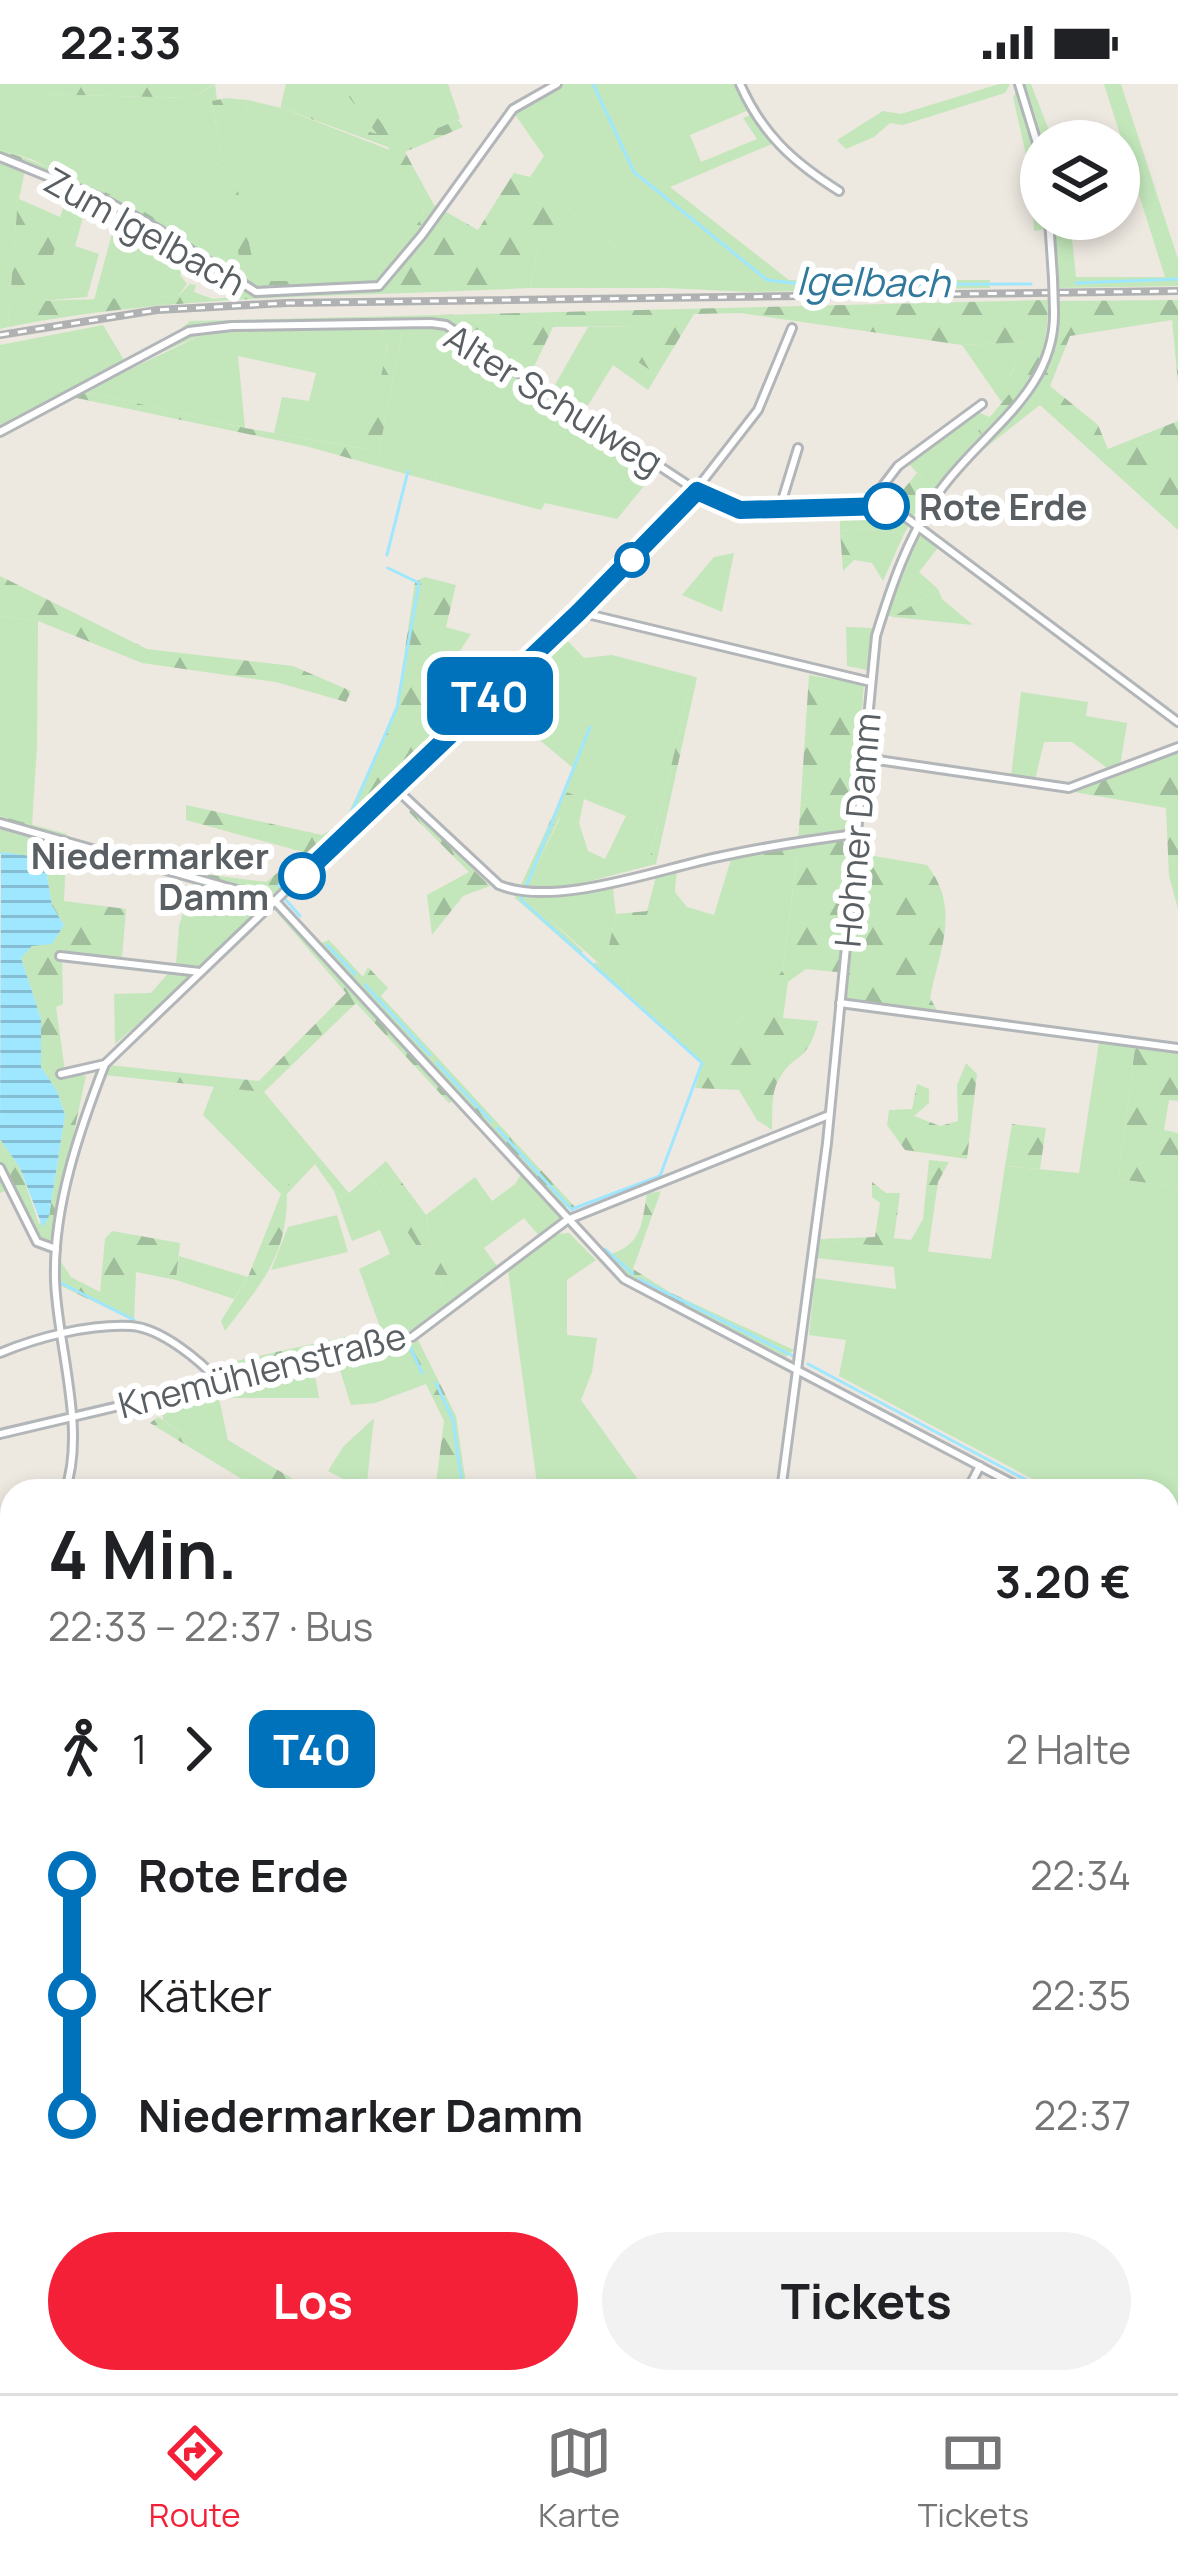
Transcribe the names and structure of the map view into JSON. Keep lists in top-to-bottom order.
{
  "streets": {
    "street": [
      "Zum Igelbach",
      "Alter Schulweg",
      "Hohner Damm",
      "Knemühlenstraße"
    ]
  },
  "crossings": [
    ["Hohner Damm", "Knemühlenstraße"]
  ],
  "water": ["Igelbach"],
  "places": ["Rote Erde", "Niedermarker Damm"],
  "lines": ["bus line T40"],
  "page": {
    "status": "22:33",
    "on_map": "T40",
    "heading": ["4 Min.", "22:33 – 22:37 · Bus", "3.20 €"],
    "legs": ["1", "T40", "2 Halte"],
    "list": [
      {
        "name": "Rote Erde",
        "value": "22:34"
      },
      {
        "name": "Kätker",
        "value": "22:35"
      },
      {
        "name": "Niedermarker Damm",
        "value": "22:37"
      }
    ],
    "buttons": ["Los", "Tickets"],
    "tabs": ["Route", "Karte", "Tickets"]
  }
}
